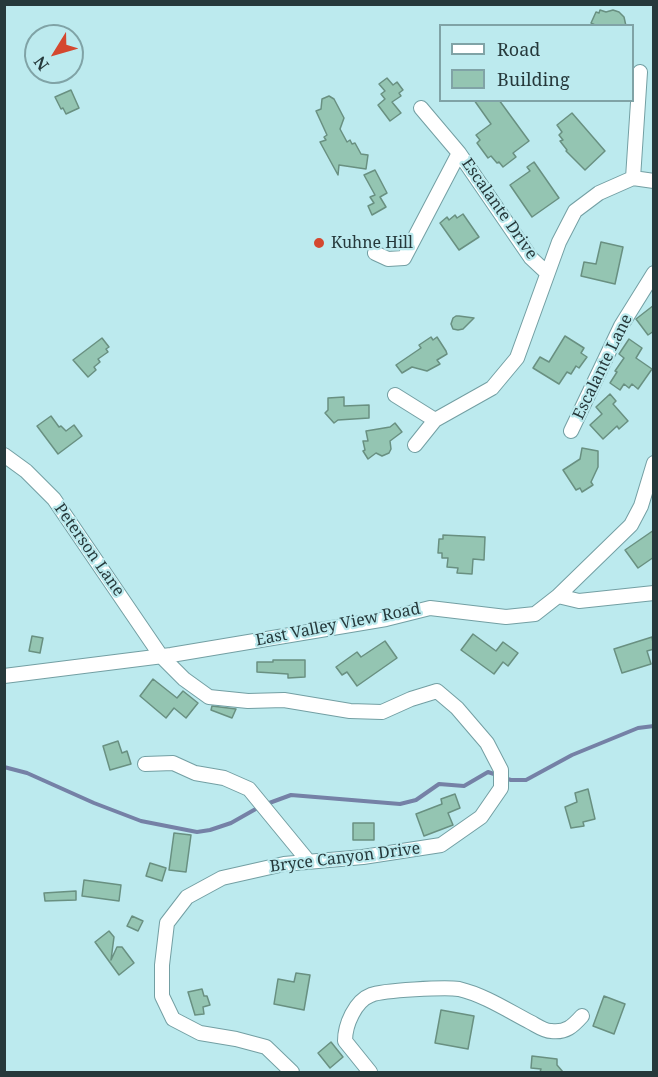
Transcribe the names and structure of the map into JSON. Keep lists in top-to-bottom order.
{
  "streets": {
    "street": [
      "Escalante Drive",
      "Escalante Lane",
      "Peterson Lane",
      "East Valley View Road",
      "Bryce Canyon Drive"
    ]
  },
  "crossings": [
    ["Peterson Lane", "East Valley View Road"],
    ["Peterson Lane", "Bryce Canyon Drive"],
    ["East Valley View Road", "Bryce Canyon Drive"]
  ],
  "places": ["Kuhne Hill"],
  "legend": ["Road", "Building"],
  "north": "bottom left"
}
